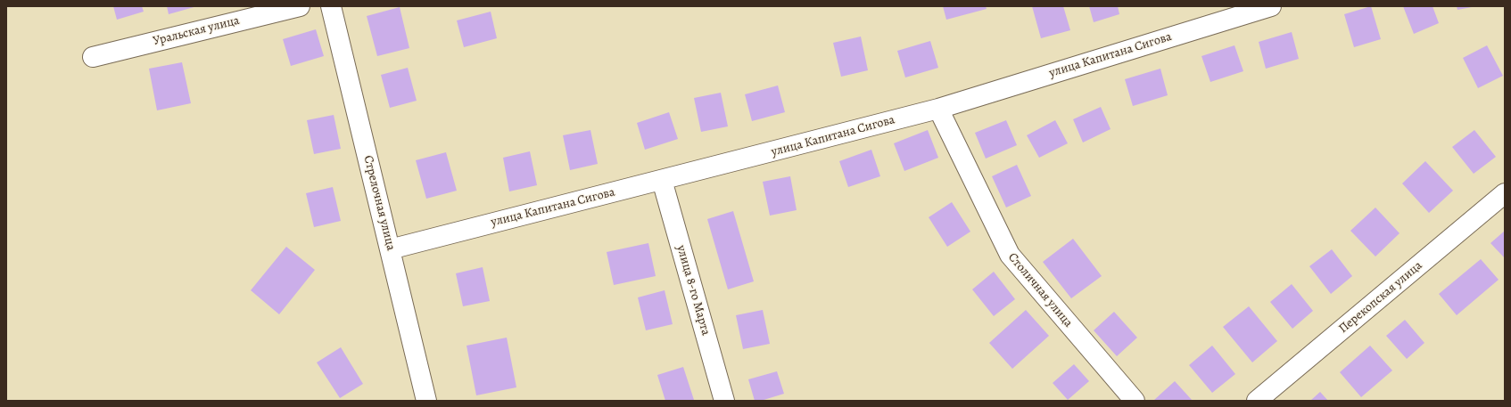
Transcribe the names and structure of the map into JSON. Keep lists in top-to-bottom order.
{
  "streets": {
    "street": [
      "Уральская улица",
      "улица Капитана Сигова",
      "Стрелочная улица",
      "улица 8-го Марта",
      "Столичная улица",
      "Перекопская улица"
    ]
  },
  "crossings": [
    ["улица Капитана Сигова", "Стрелочная улица"],
    ["улица Капитана Сигова", "улица 8-го Марта"],
    ["улица Капитана Сигова", "Столичная улица"]
  ]
}
